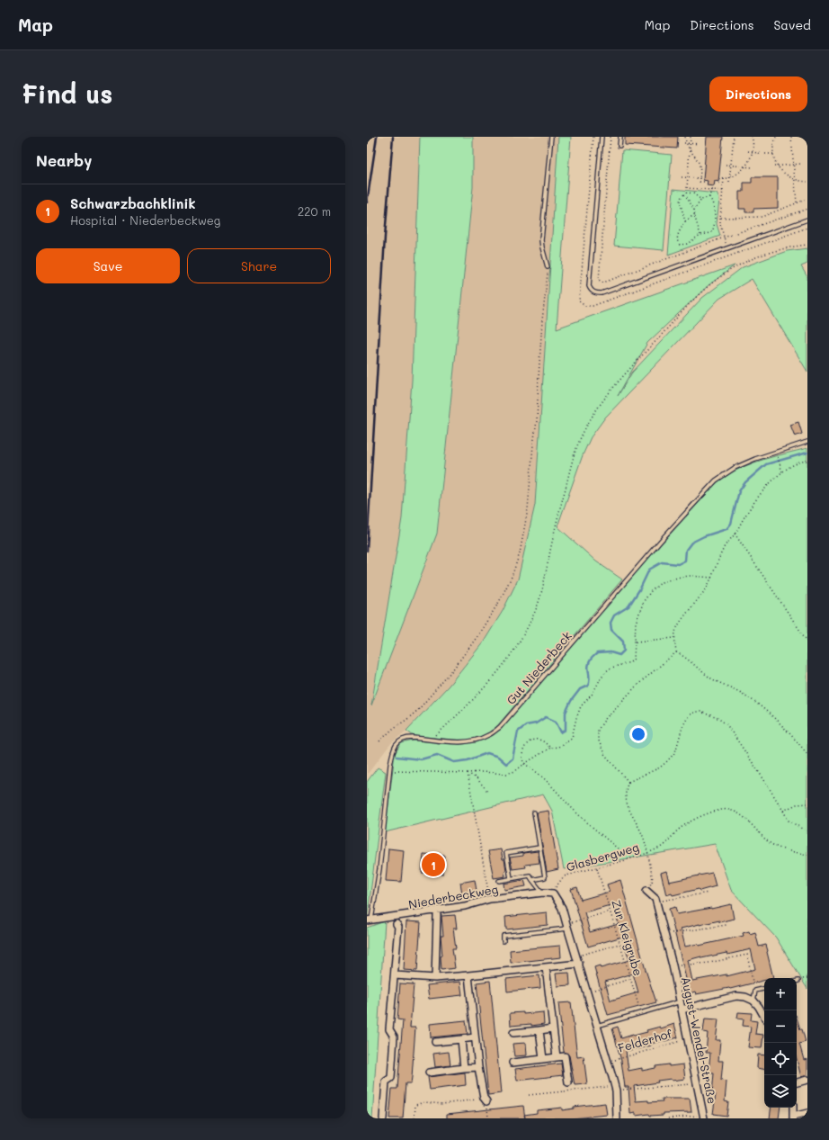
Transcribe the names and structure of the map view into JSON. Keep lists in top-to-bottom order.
{
  "streets": {
    "street": ["Niederbeckweg", "Felderhof", "August-Wendel-Straße"],
    "lane": ["Gut Niederbeck"],
    "path": ["Glasbergweg", "Zur Kleigrube"]
  },
  "crossings": [
    ["Gut Niederbeck", "Niederbeckweg"],
    ["Glasbergweg", "Niederbeckweg"],
    ["Glasbergweg", "Zur Kleigrube"],
    ["Glasbergweg", "Felderhof"],
    ["Glasbergweg", "August-Wendel-Straße"],
    ["Niederbeckweg", "Felderhof"],
    ["Felderhof", "August-Wendel-Straße"]
  ],
  "page": {
    "header": "Map",
    "nav": ["Map", "Directions", "Saved"],
    "buttons": [
      "Directions",
      ["Save", "Share"]
    ],
    "title": "Find us",
    "heading": "Nearby",
    "list": [
      {
        "mark": "1",
        "name": "Schwarzbachklinik",
        "note": "Hospital · Niederbeckweg",
        "value": "220 m"
      }
    ],
    "pins": "1",
    "map_buttons": ["+", "−"]
  }
}
